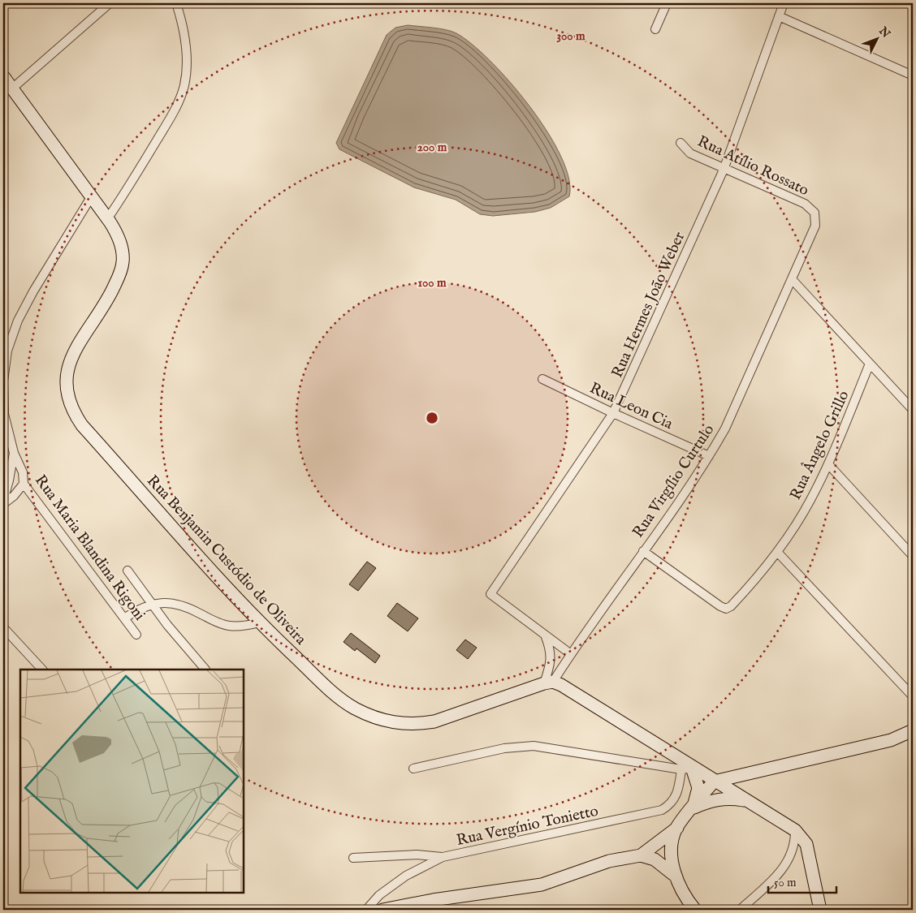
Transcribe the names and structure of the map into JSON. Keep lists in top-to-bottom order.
{
  "streets": {
    "main road": ["Rua Benjamin Custódio de Oliveira"],
    "street": [
      "Rua Atílio Rossato",
      "Rua Hermes João Weber",
      "Rua Leon Cia",
      "Rua Ângelo Grillo",
      "Rua Virgílio Curtulo",
      "Rua Maria Blandina Rigoni",
      "Rua Vergínio Tonietto"
    ]
  },
  "crossings": [
    ["Rua Atílio Rossato", "Rua Hermes João Weber"],
    ["Rua Atílio Rossato", "Rua Virgílio Curtulo"],
    ["Rua Hermes João Weber", "Rua Leon Cia"],
    ["Rua Leon Cia", "Rua Virgílio Curtulo"],
    ["Rua Ângelo Grillo", "Rua Virgílio Curtulo"],
    ["Rua Virgílio Curtulo", "Rua Benjamin Custódio de Oliveira"],
    ["Rua Maria Blandina Rigoni", "Rua Benjamin Custódio de Oliveira"]
  ],
  "scale_bar": "50 m",
  "north": "top right",
  "rings": ["300 m", "200 m", "100 m"]
}
